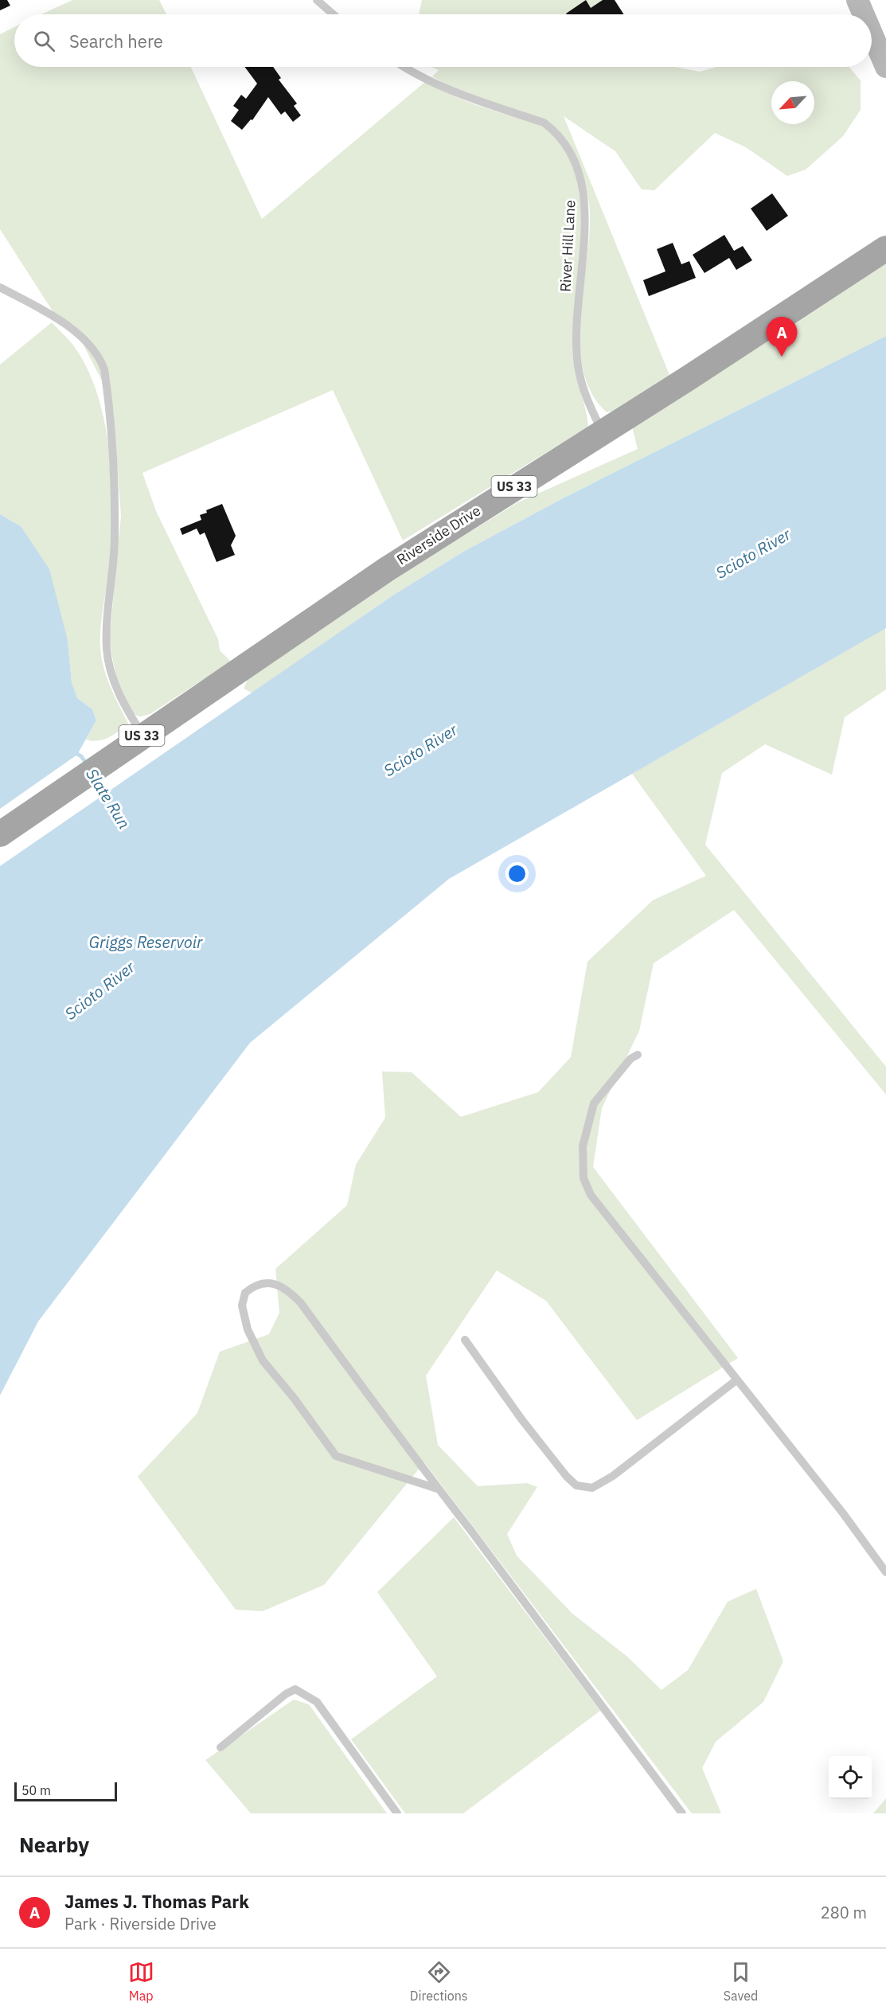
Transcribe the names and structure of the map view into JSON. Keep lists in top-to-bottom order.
{
  "streets": {
    "main road": ["US 33", "Riverside Drive"],
    "lane": ["River Hill Lane"]
  },
  "crossings": [
    ["River Hill Lane", "Riverside Drive"]
  ],
  "water": ["Scioto River", "Slate Run", "Griggs Reservoir"],
  "scale_bar": "50 m",
  "north": "bottom left",
  "page": {
    "search": "Search here",
    "pins": "A",
    "scale": "50 m",
    "heading": "Nearby",
    "list": [
      {
        "mark": "A",
        "name": "James J. Thomas Park",
        "note": "Park · Riverside Drive",
        "value": "280 m"
      }
    ],
    "nav": ["Map", "Directions", "Saved"]
  }
}
